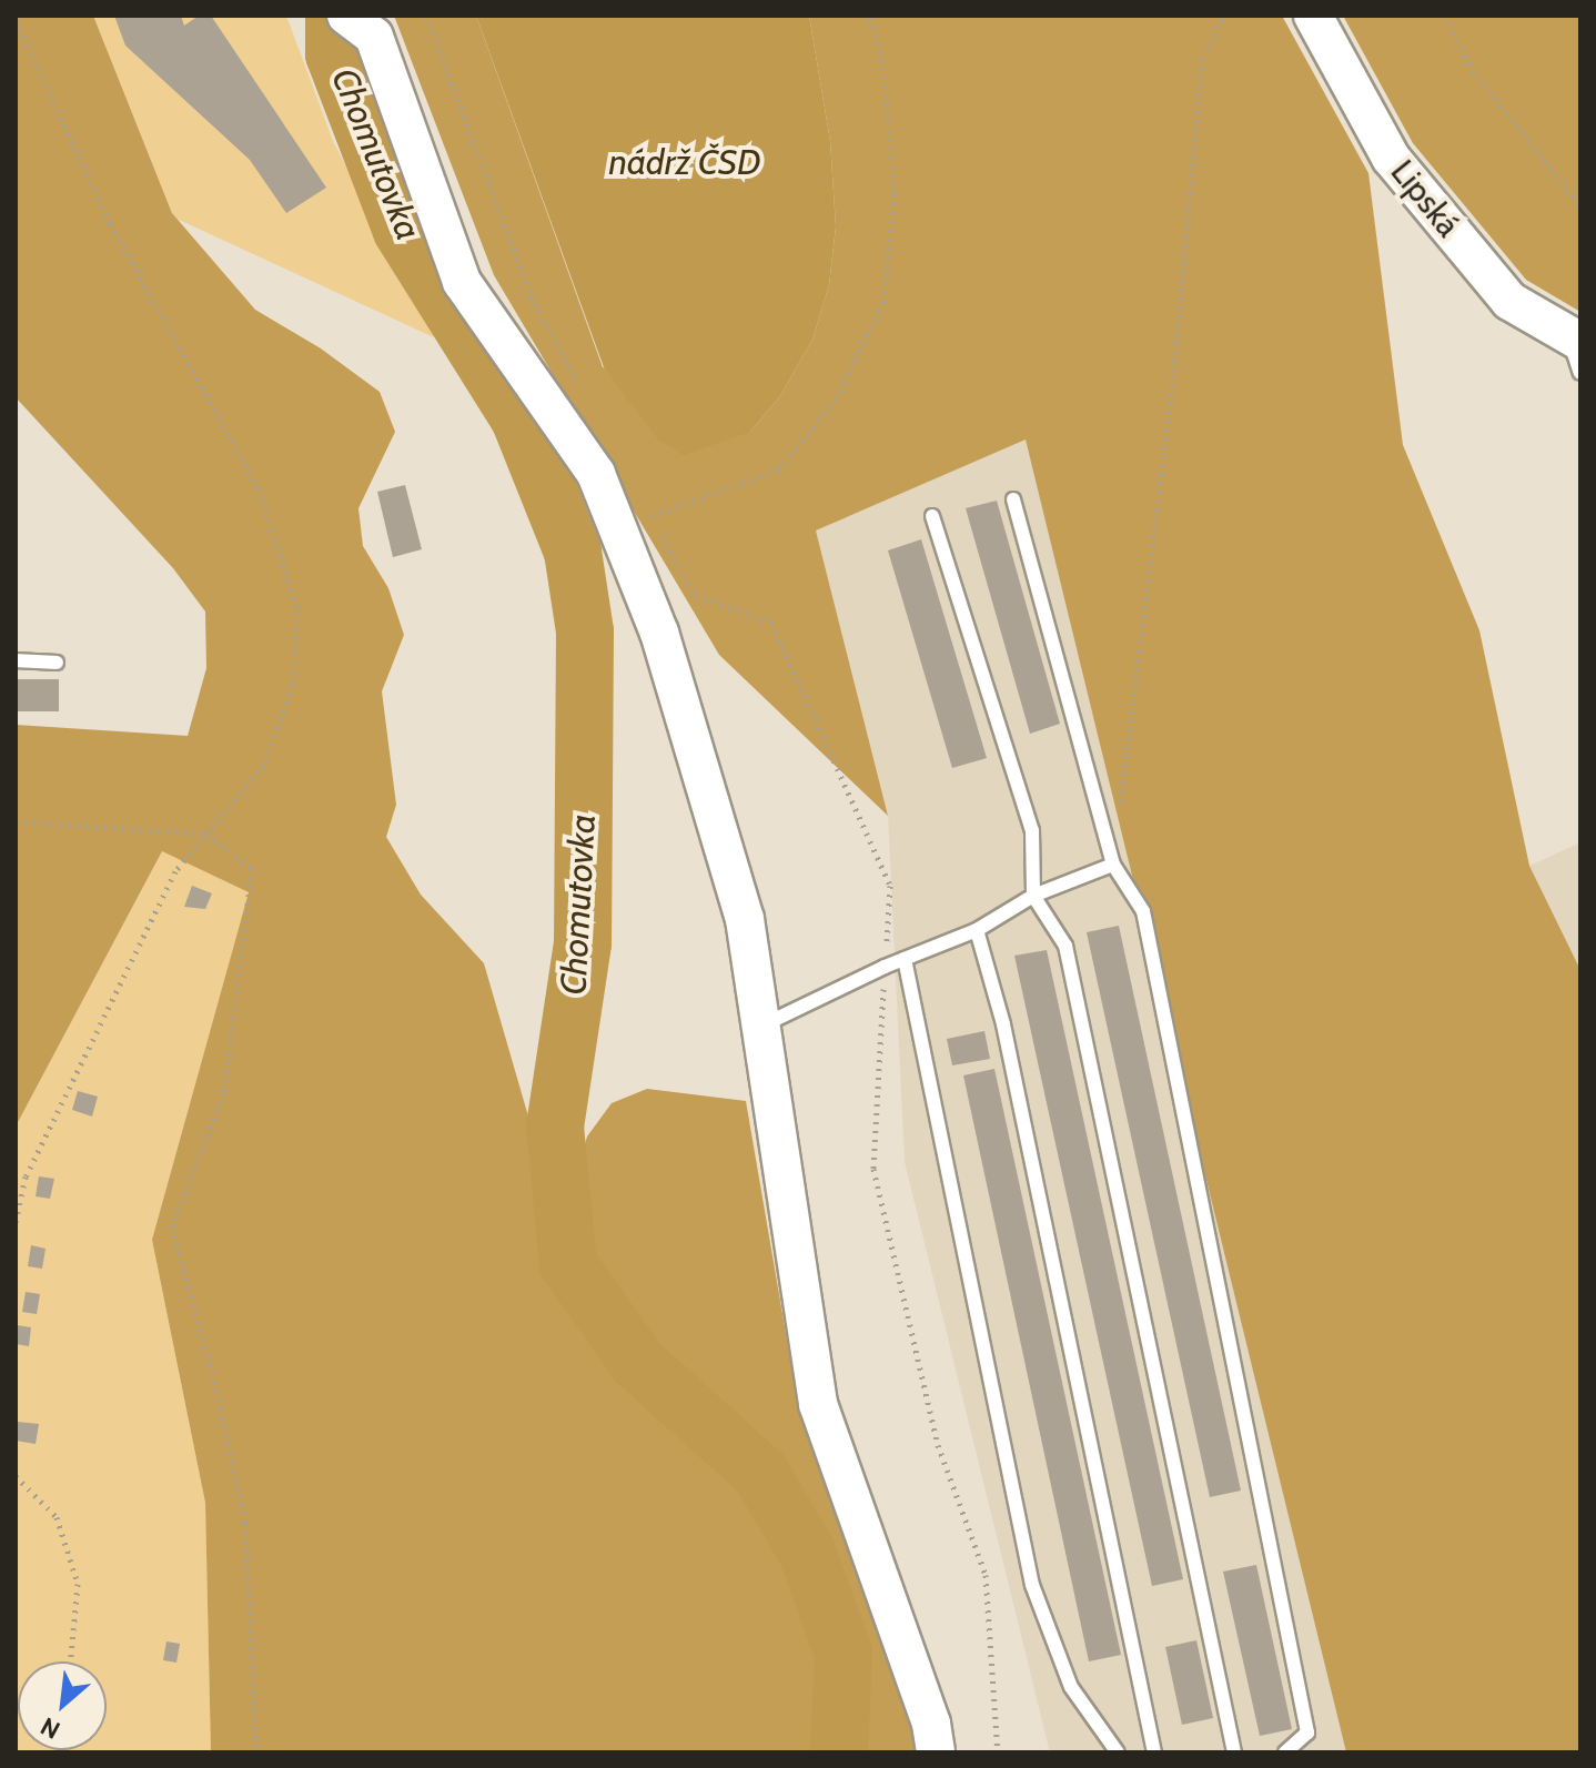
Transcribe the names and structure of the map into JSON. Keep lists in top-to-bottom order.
{
  "streets": {
    "street": ["Lipská"]
  },
  "water": ["Chomutovka", "nádrž ČSD"],
  "north": "bottom left"
}
